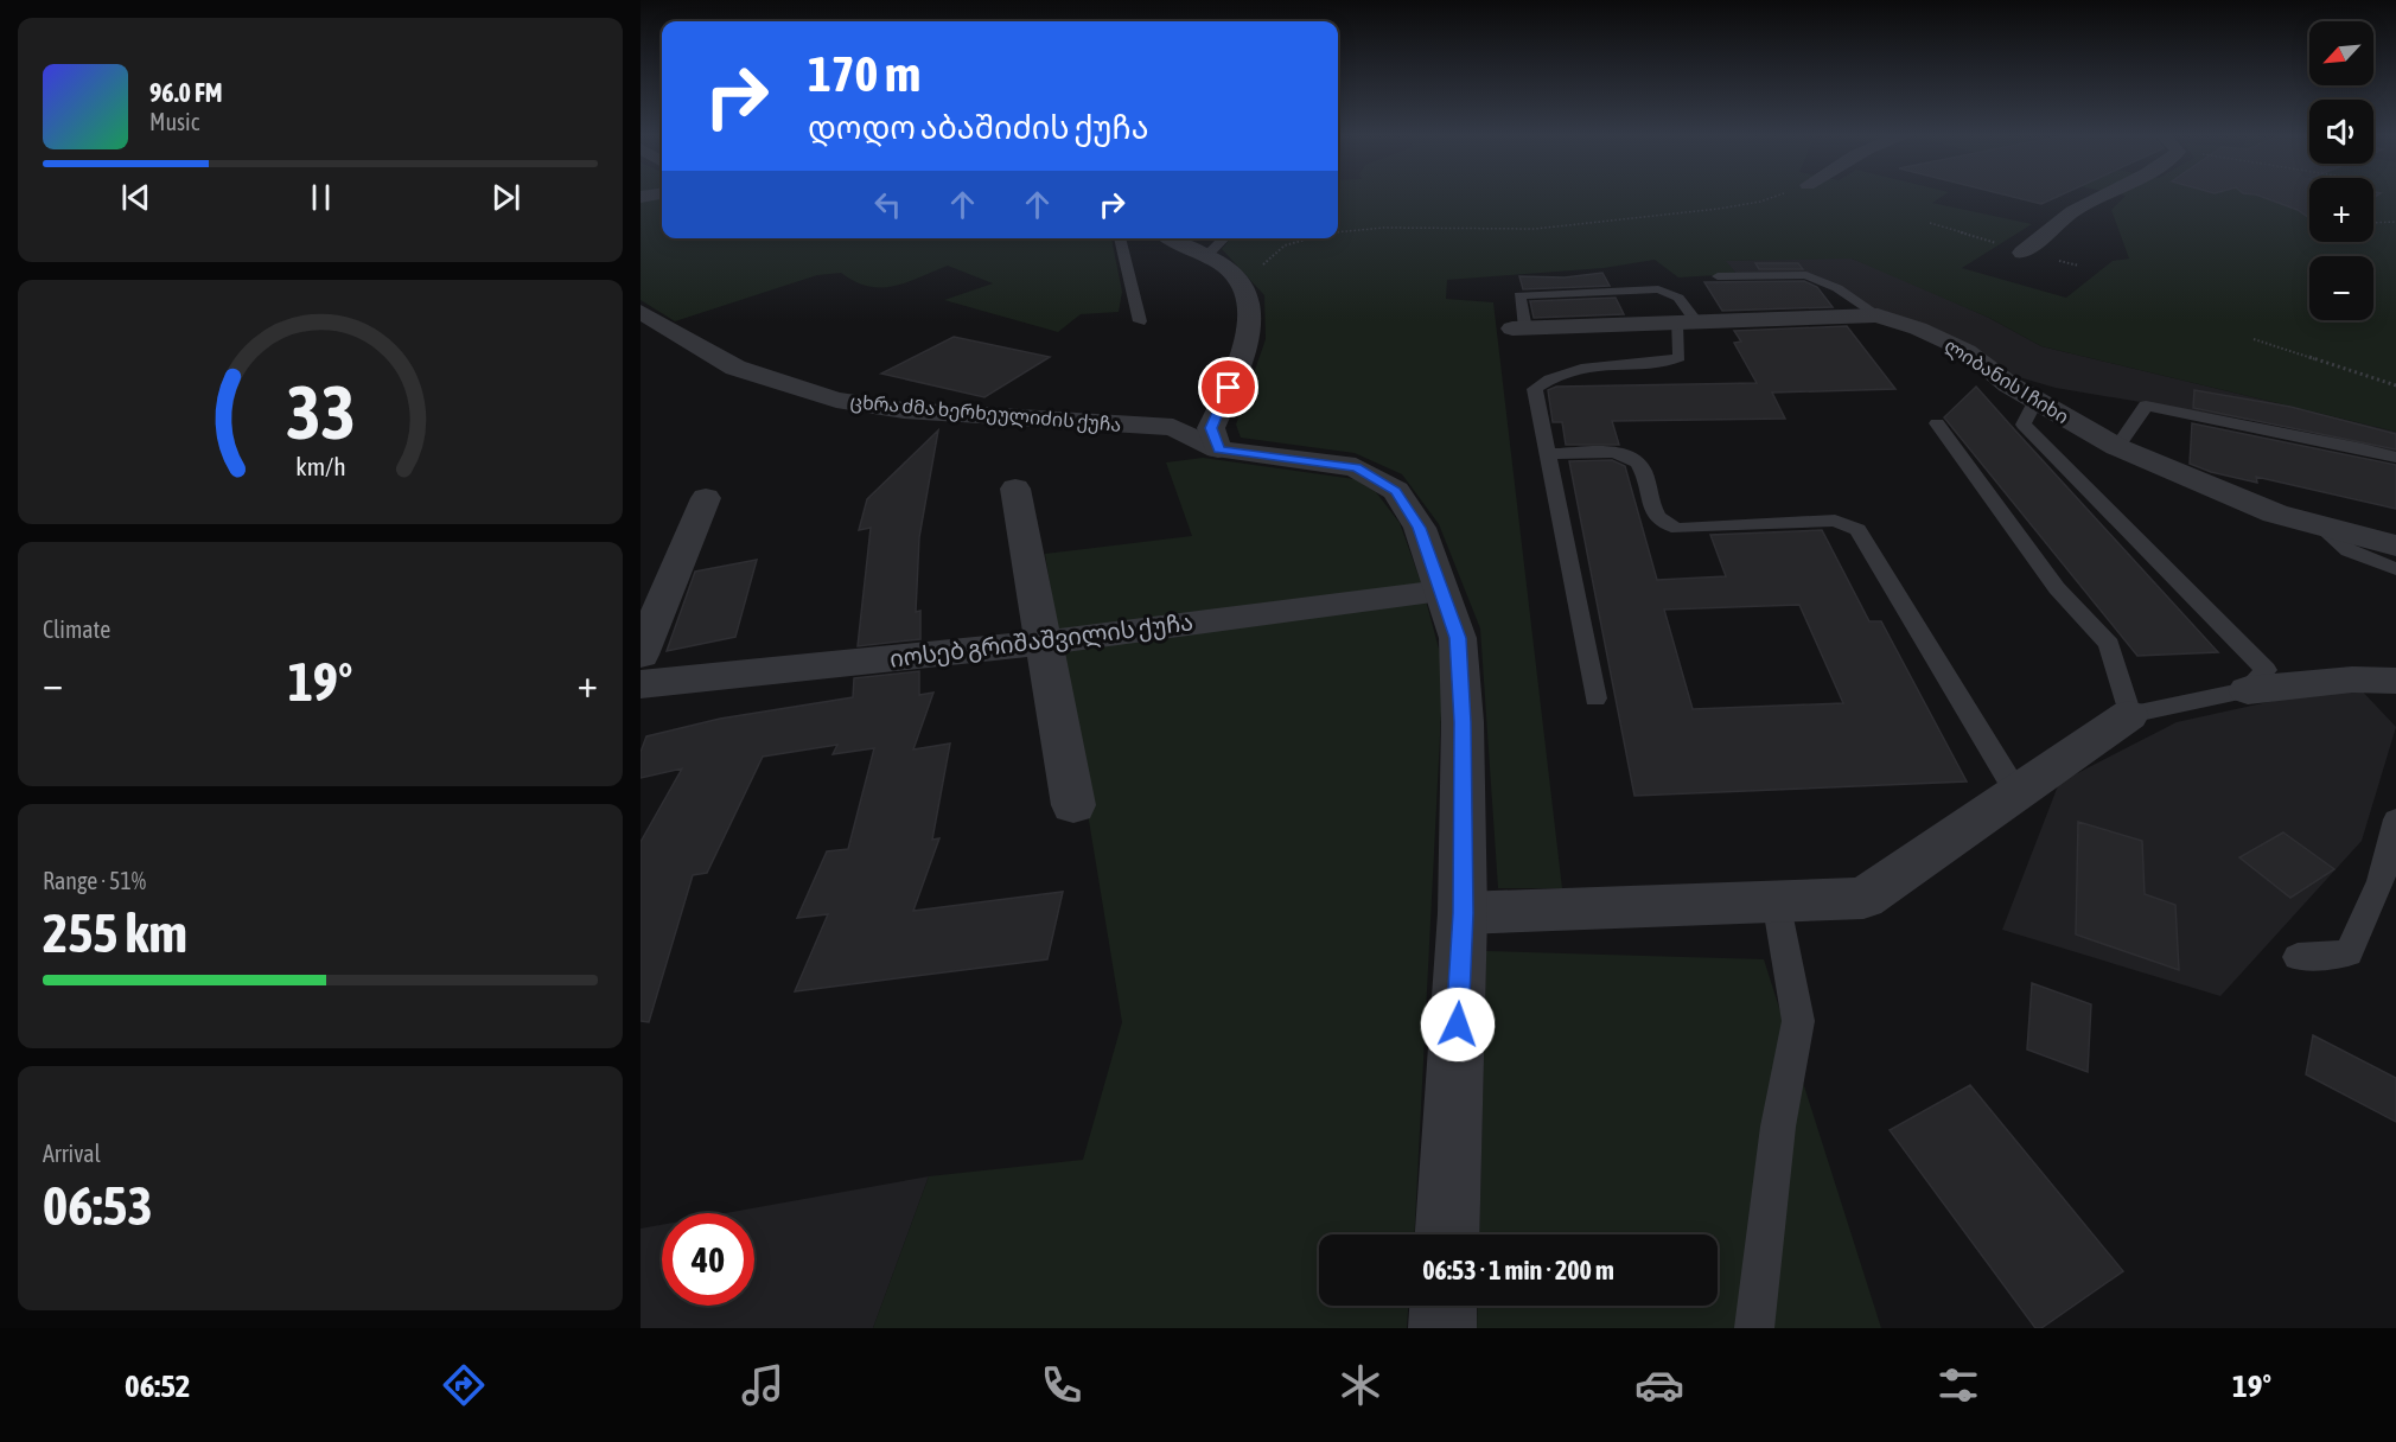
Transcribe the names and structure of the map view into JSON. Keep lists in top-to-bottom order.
{
  "streets": {
    "street": ["ლიბანის I ჩიხი", "ცხრა ძმა ხერხეულიძის ქუჩა", "იოსებ გრიშაშვილის ქუჩა"]
  },
  "crossings": [
    ["ცხრა ძმა ხერხეულიძის ქუჩა", "იოსებ გრიშაშვილის ქუჩა"]
  ],
  "north": "bottom left",
  "page": {
    "map_buttons": ["+", "−"],
    "turn": ["170 m", "დოდო აბაშიძის ქუჩა"],
    "song": ["96.0 FM", "Music"],
    "tile": [
      "Climate",
      ["Range · 51%", "255 km"],
      ["Arrival", "06:53"]
    ],
    "heat": ["−", "19°", "+"],
    "limit": "40",
    "trip": "06:53 · 1 min · 200 m",
    "tabs": ["06:52", "19°"],
    "gauge": ["33", "km/h"]
  }
}
